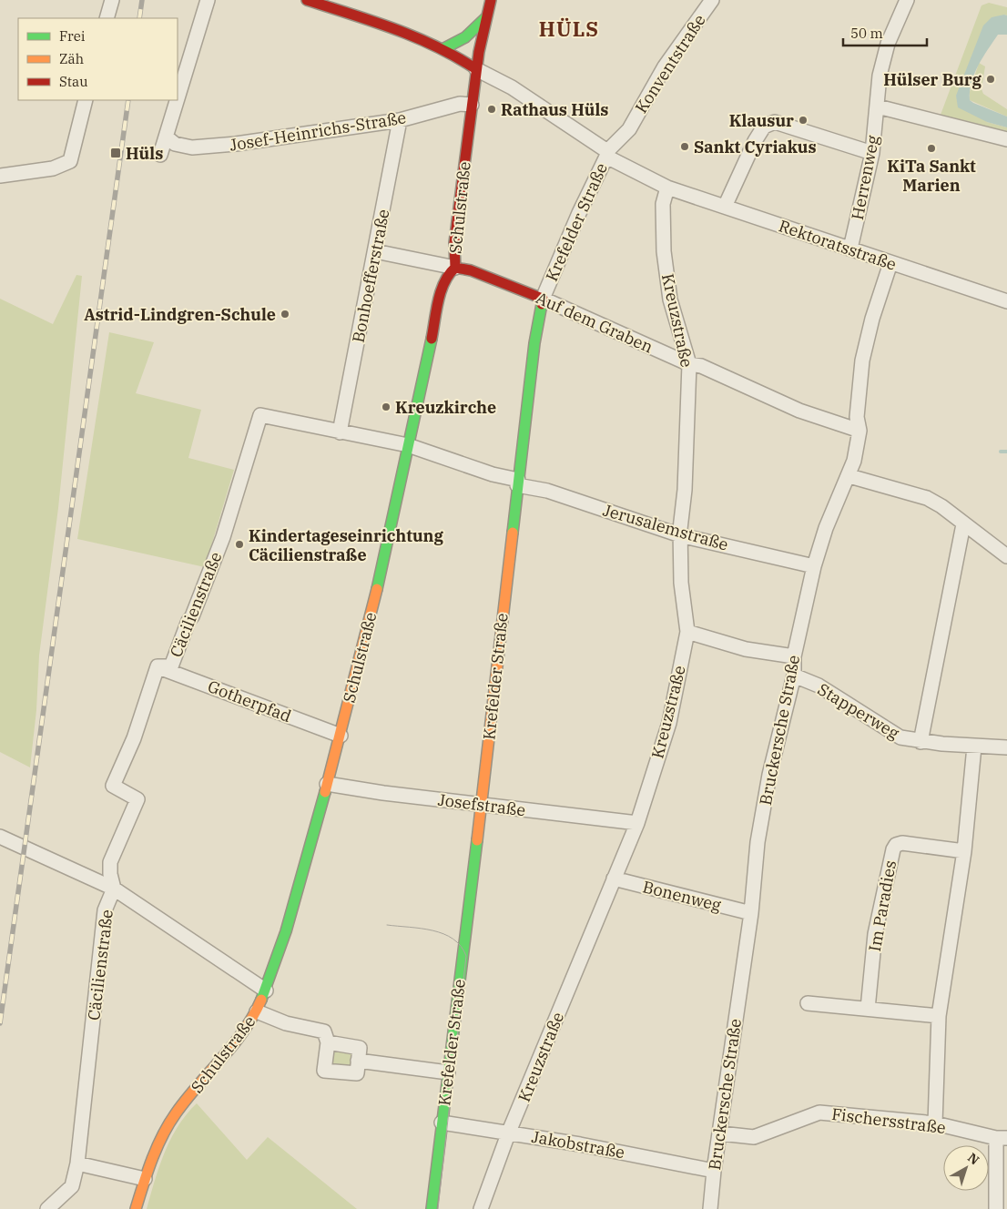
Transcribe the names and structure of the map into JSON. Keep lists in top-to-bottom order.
{
  "streets": {
    "street": [
      "Konventstraße",
      "Josef-Heinrichs-Straße",
      "Herrenweg",
      "Schulstraße",
      "Krefelder Straße",
      "Rektoratsstraße",
      "Bonhoefferstraße",
      "Kreuzstraße",
      "Auf dem Graben",
      "Jerusalemstraße",
      "Cäcilienstraße",
      "Gotherpfad",
      "Stapperweg",
      "Bruckersche Straße",
      "Josefstraße",
      "Bonenweg",
      "Im Paradies",
      "Fischersstraße",
      "Jakobstraße"
    ]
  },
  "crossings": [
    ["Konventstraße", "Krefelder Straße"],
    ["Konventstraße", "Rektoratsstraße"],
    ["Josef-Heinrichs-Straße", "Schulstraße"],
    ["Josef-Heinrichs-Straße", "Bonhoefferstraße"],
    ["Herrenweg", "Rektoratsstraße"],
    ["Schulstraße", "Rektoratsstraße"],
    ["Schulstraße", "Auf dem Graben"],
    ["Schulstraße", "Jerusalemstraße"],
    ["Schulstraße", "Gotherpfad"],
    ["Schulstraße", "Josefstraße"],
    ["Krefelder Straße", "Rektoratsstraße"],
    ["Krefelder Straße", "Auf dem Graben"],
    ["Krefelder Straße", "Jerusalemstraße"],
    ["Krefelder Straße", "Josefstraße"],
    ["Krefelder Straße", "Jakobstraße"],
    ["Rektoratsstraße", "Kreuzstraße"],
    ["Rektoratsstraße", "Bruckersche Straße"],
    ["Bonhoefferstraße", "Auf dem Graben"],
    ["Bonhoefferstraße", "Jerusalemstraße"],
    ["Kreuzstraße", "Auf dem Graben"],
    ["Kreuzstraße", "Jerusalemstraße"],
    ["Kreuzstraße", "Josefstraße"],
    ["Kreuzstraße", "Bonenweg"],
    ["Kreuzstraße", "Jakobstraße"],
    ["Auf dem Graben", "Bruckersche Straße"],
    ["Jerusalemstraße", "Cäcilienstraße"],
    ["Jerusalemstraße", "Bruckersche Straße"],
    ["Cäcilienstraße", "Gotherpfad"],
    ["Stapperweg", "Bruckersche Straße"],
    ["Bruckersche Straße", "Bonenweg"],
    ["Bruckersche Straße", "Fischersstraße"],
    ["Bruckersche Straße", "Jakobstraße"]
  ],
  "districts": ["HÜLS"],
  "places": {
    "other": [
      "Hülser Burg",
      "Rathaus Hüls",
      "Klausur",
      "Sankt Cyriakus",
      "KiTa Sankt Marien",
      "Astrid-Lindgren-Schule",
      "Kreuzkirche",
      "Kindertageseinrichtung Cäcilienstraße"
    ],
    "transit": ["Hüls"]
  },
  "legend": ["Frei", "Zäh", "Stau"],
  "scale_bar": "50 m",
  "north": "top right"
}
